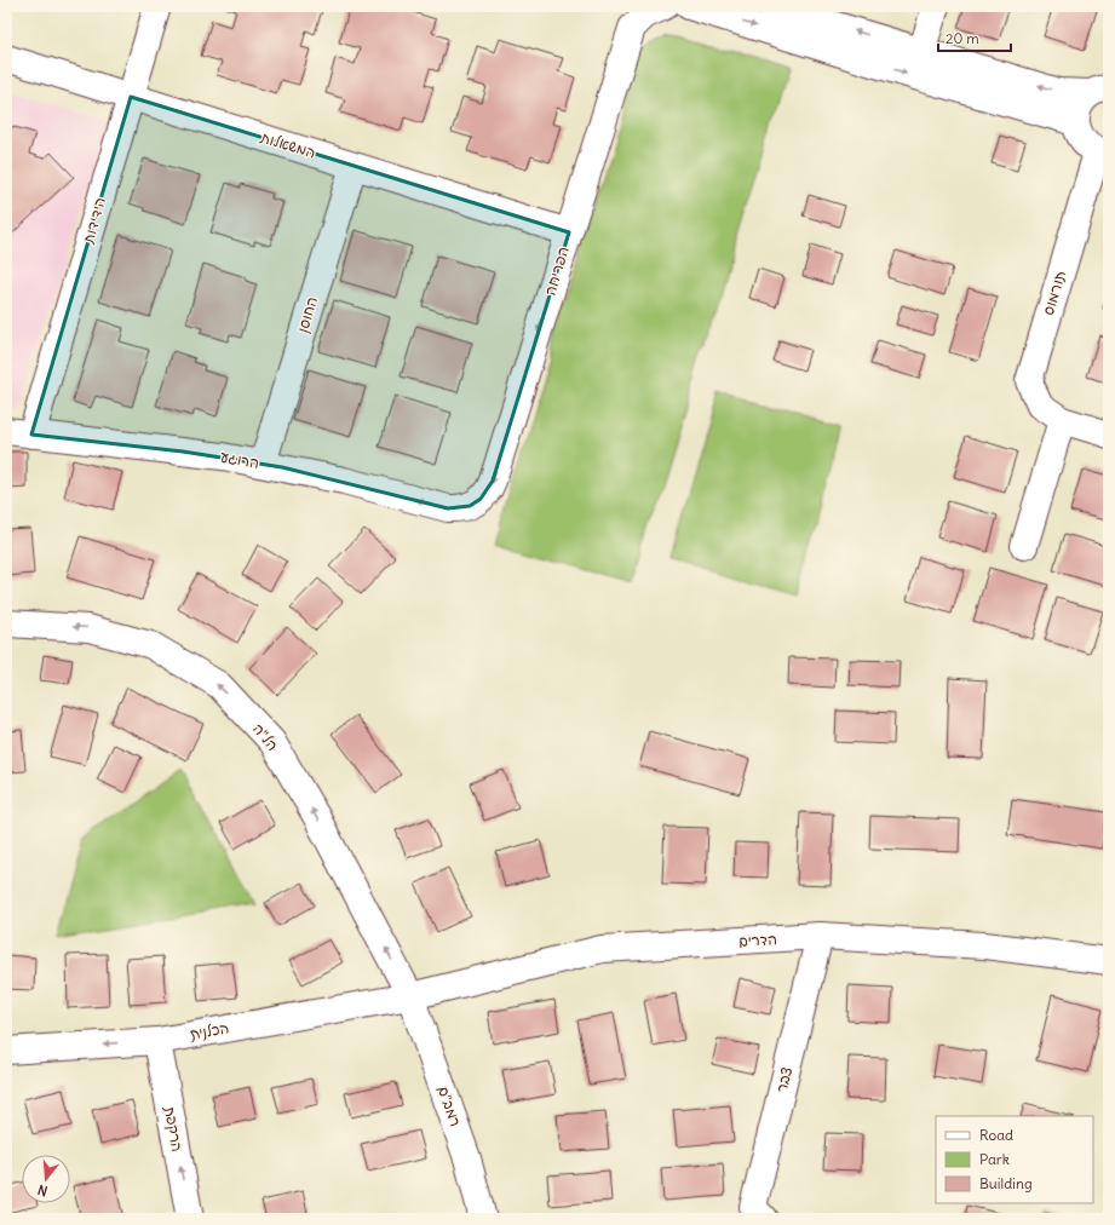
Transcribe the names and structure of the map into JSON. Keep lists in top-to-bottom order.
{
  "streets": {
    "street": [
      "המשאלות",
      "הידידות",
      "הפריחה",
      "תורמוס",
      "החוסן",
      "הרוגע",
      "הל\"ה",
      "הדרים",
      "הכלנית",
      "צבר",
      "רמב\"ם",
      "הרקפת"
    ]
  },
  "crossings": [
    ["המשאלות", "הידידות"],
    ["המשאלות", "הפריחה"],
    ["המשאלות", "החוסן"],
    ["הידידות", "הרוגע"],
    ["הפריחה", "הרוגע"],
    ["החוסן", "הרוגע"],
    ["הל\"ה", "הדרים"],
    ["הל\"ה", "הכלנית"],
    ["הל\"ה", "רמב\"ם"],
    ["הדרים", "הכלנית"],
    ["הדרים", "צבר"],
    ["הדרים", "רמב\"ם"],
    ["הכלנית", "רמב\"ם"],
    ["הכלנית", "הרקפת"]
  ],
  "one_way": [
    "הפריחה",
    "הרוגע",
    "הל\"ה",
    "הכלנית",
    "הרקפת"
  ],
  "legend": ["Road", "Park", "Building"],
  "scale_bar": "20 m",
  "north": "bottom"
}
